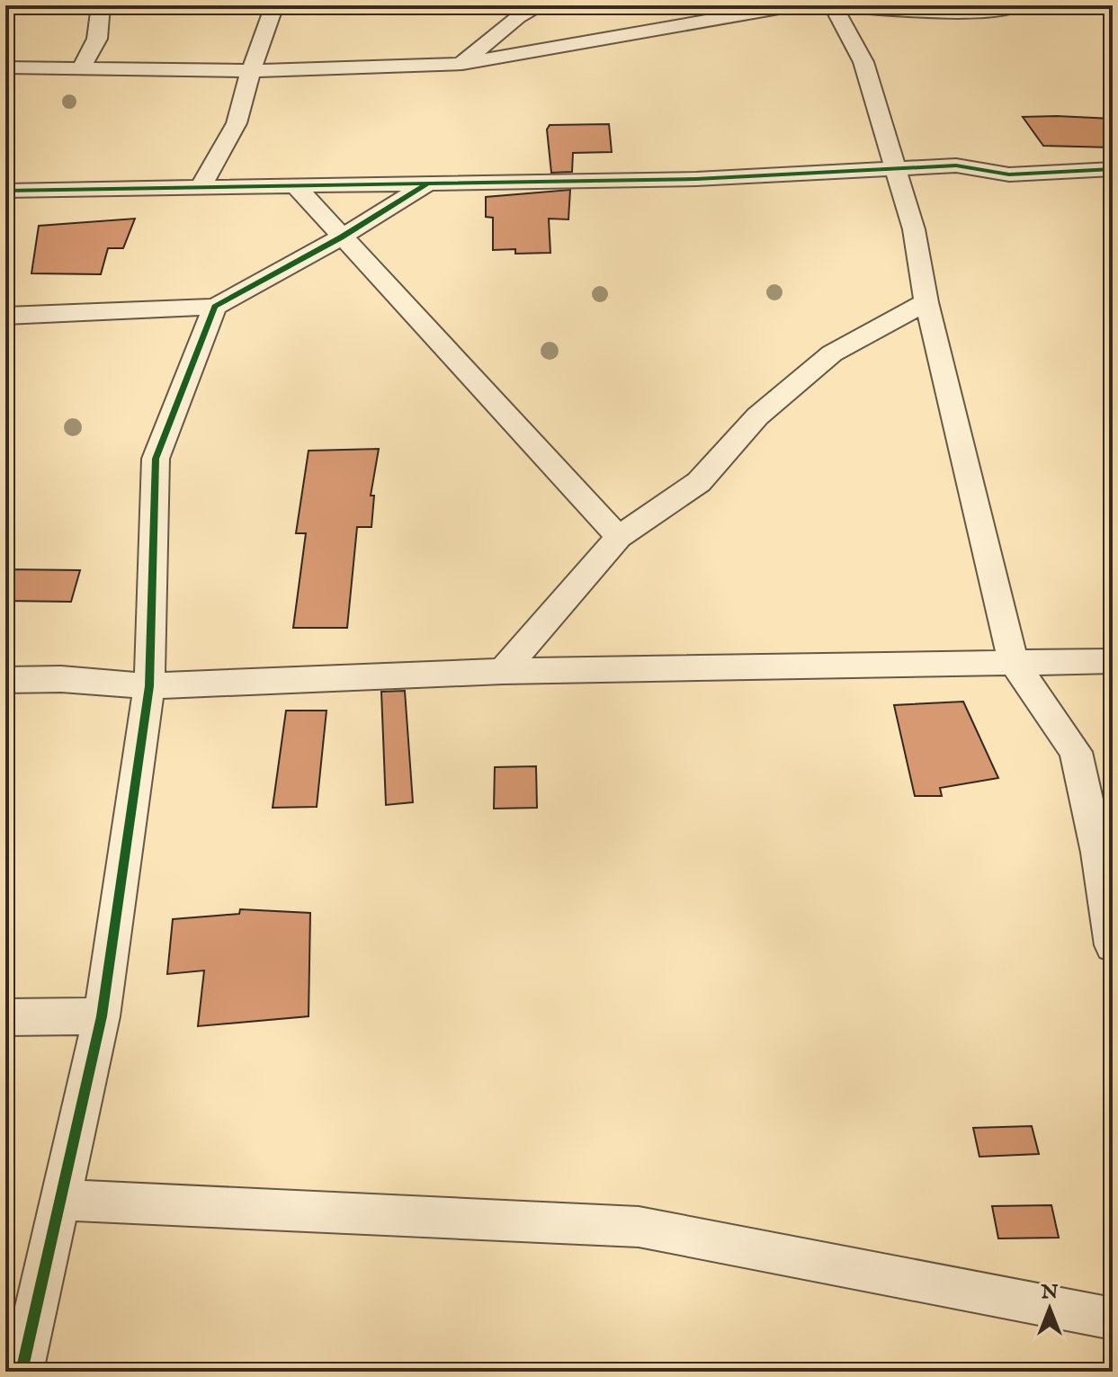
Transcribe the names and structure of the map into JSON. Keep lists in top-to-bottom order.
{
  "north": "top"
}
